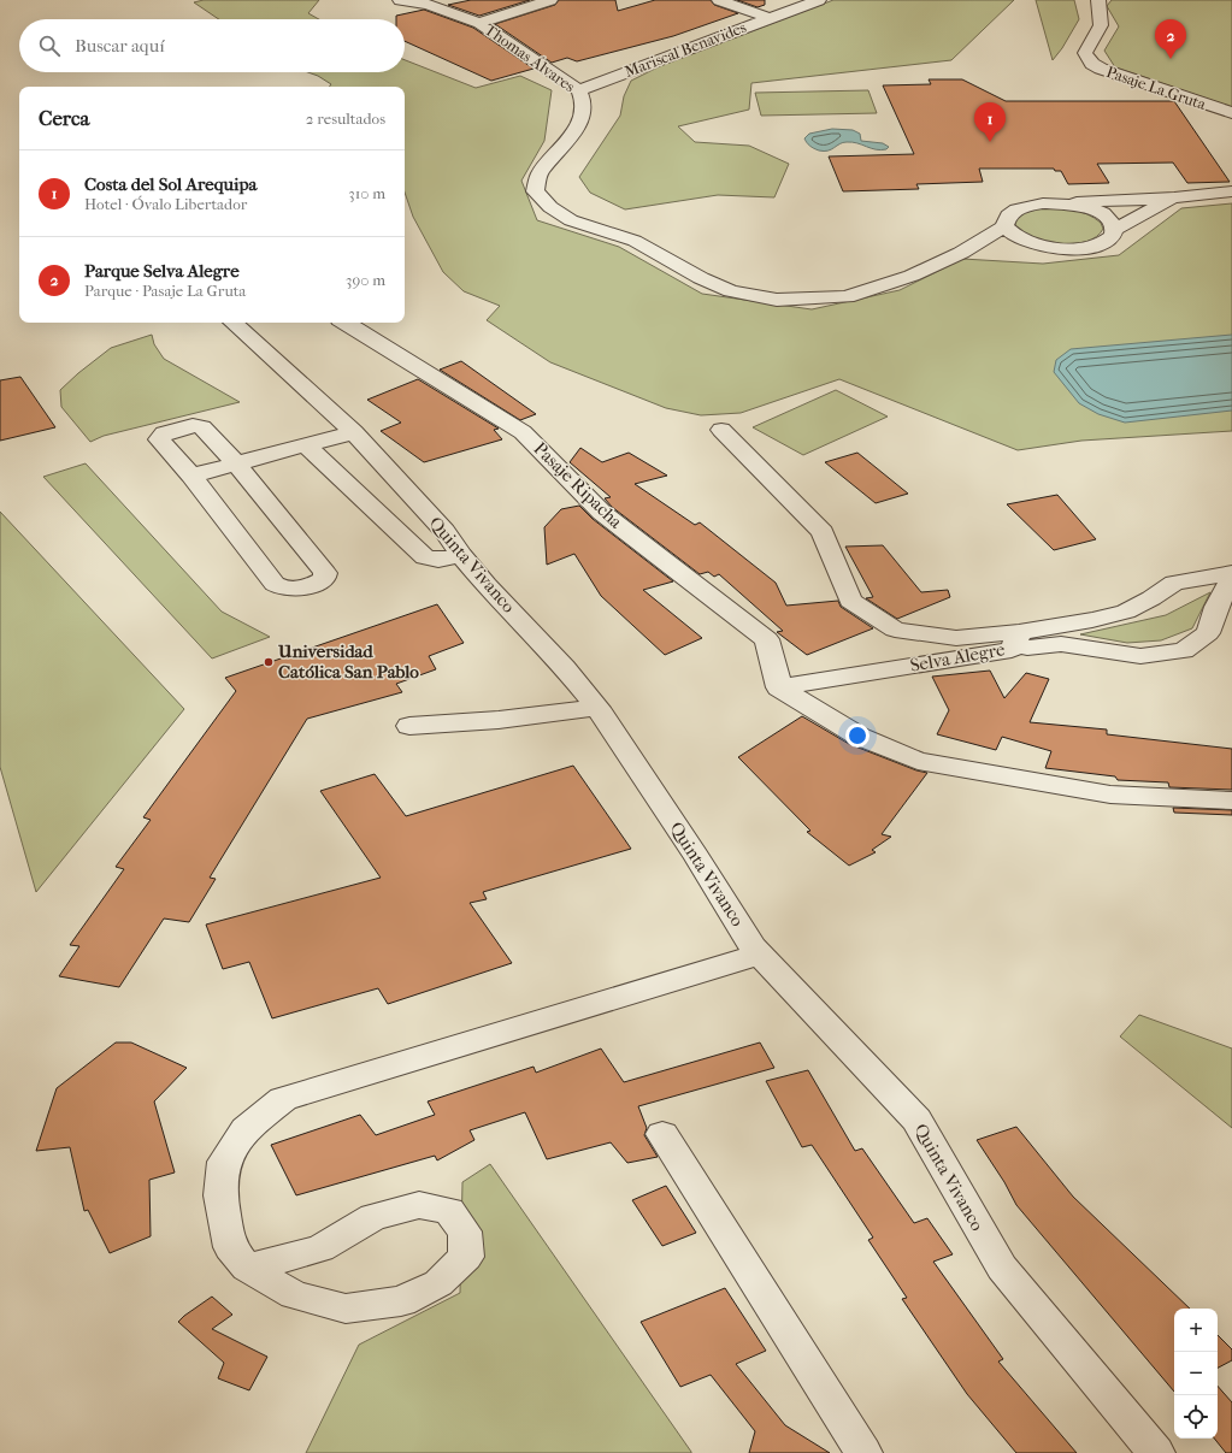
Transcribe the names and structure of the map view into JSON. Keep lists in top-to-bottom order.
{
  "streets": {
    "street": [
      "Mariscal Benavides",
      "Thomas Álvares",
      "Pasaje La Gruta",
      "Pasaje Ripacha",
      "Quinta Vivanco",
      "Selva Alegre"
    ]
  },
  "crossings": [
    ["Mariscal Benavides", "Thomas Álvares"],
    ["Pasaje Ripacha", "Selva Alegre"]
  ],
  "places": ["Universidad Católica San Pablo"],
  "page": {
    "pins": ["2", "1"],
    "search": "Buscar aquí",
    "heading": ["Cerca", "2 resultados"],
    "list": [
      {
        "mark": "1",
        "name": "Costa del Sol Arequipa",
        "note": "Hotel · Óvalo Libertador",
        "value": "310 m"
      },
      {
        "mark": "2",
        "name": "Parque Selva Alegre",
        "note": "Parque · Pasaje La Gruta",
        "value": "390 m"
      }
    ],
    "map_buttons": ["+", "−"]
  }
}
